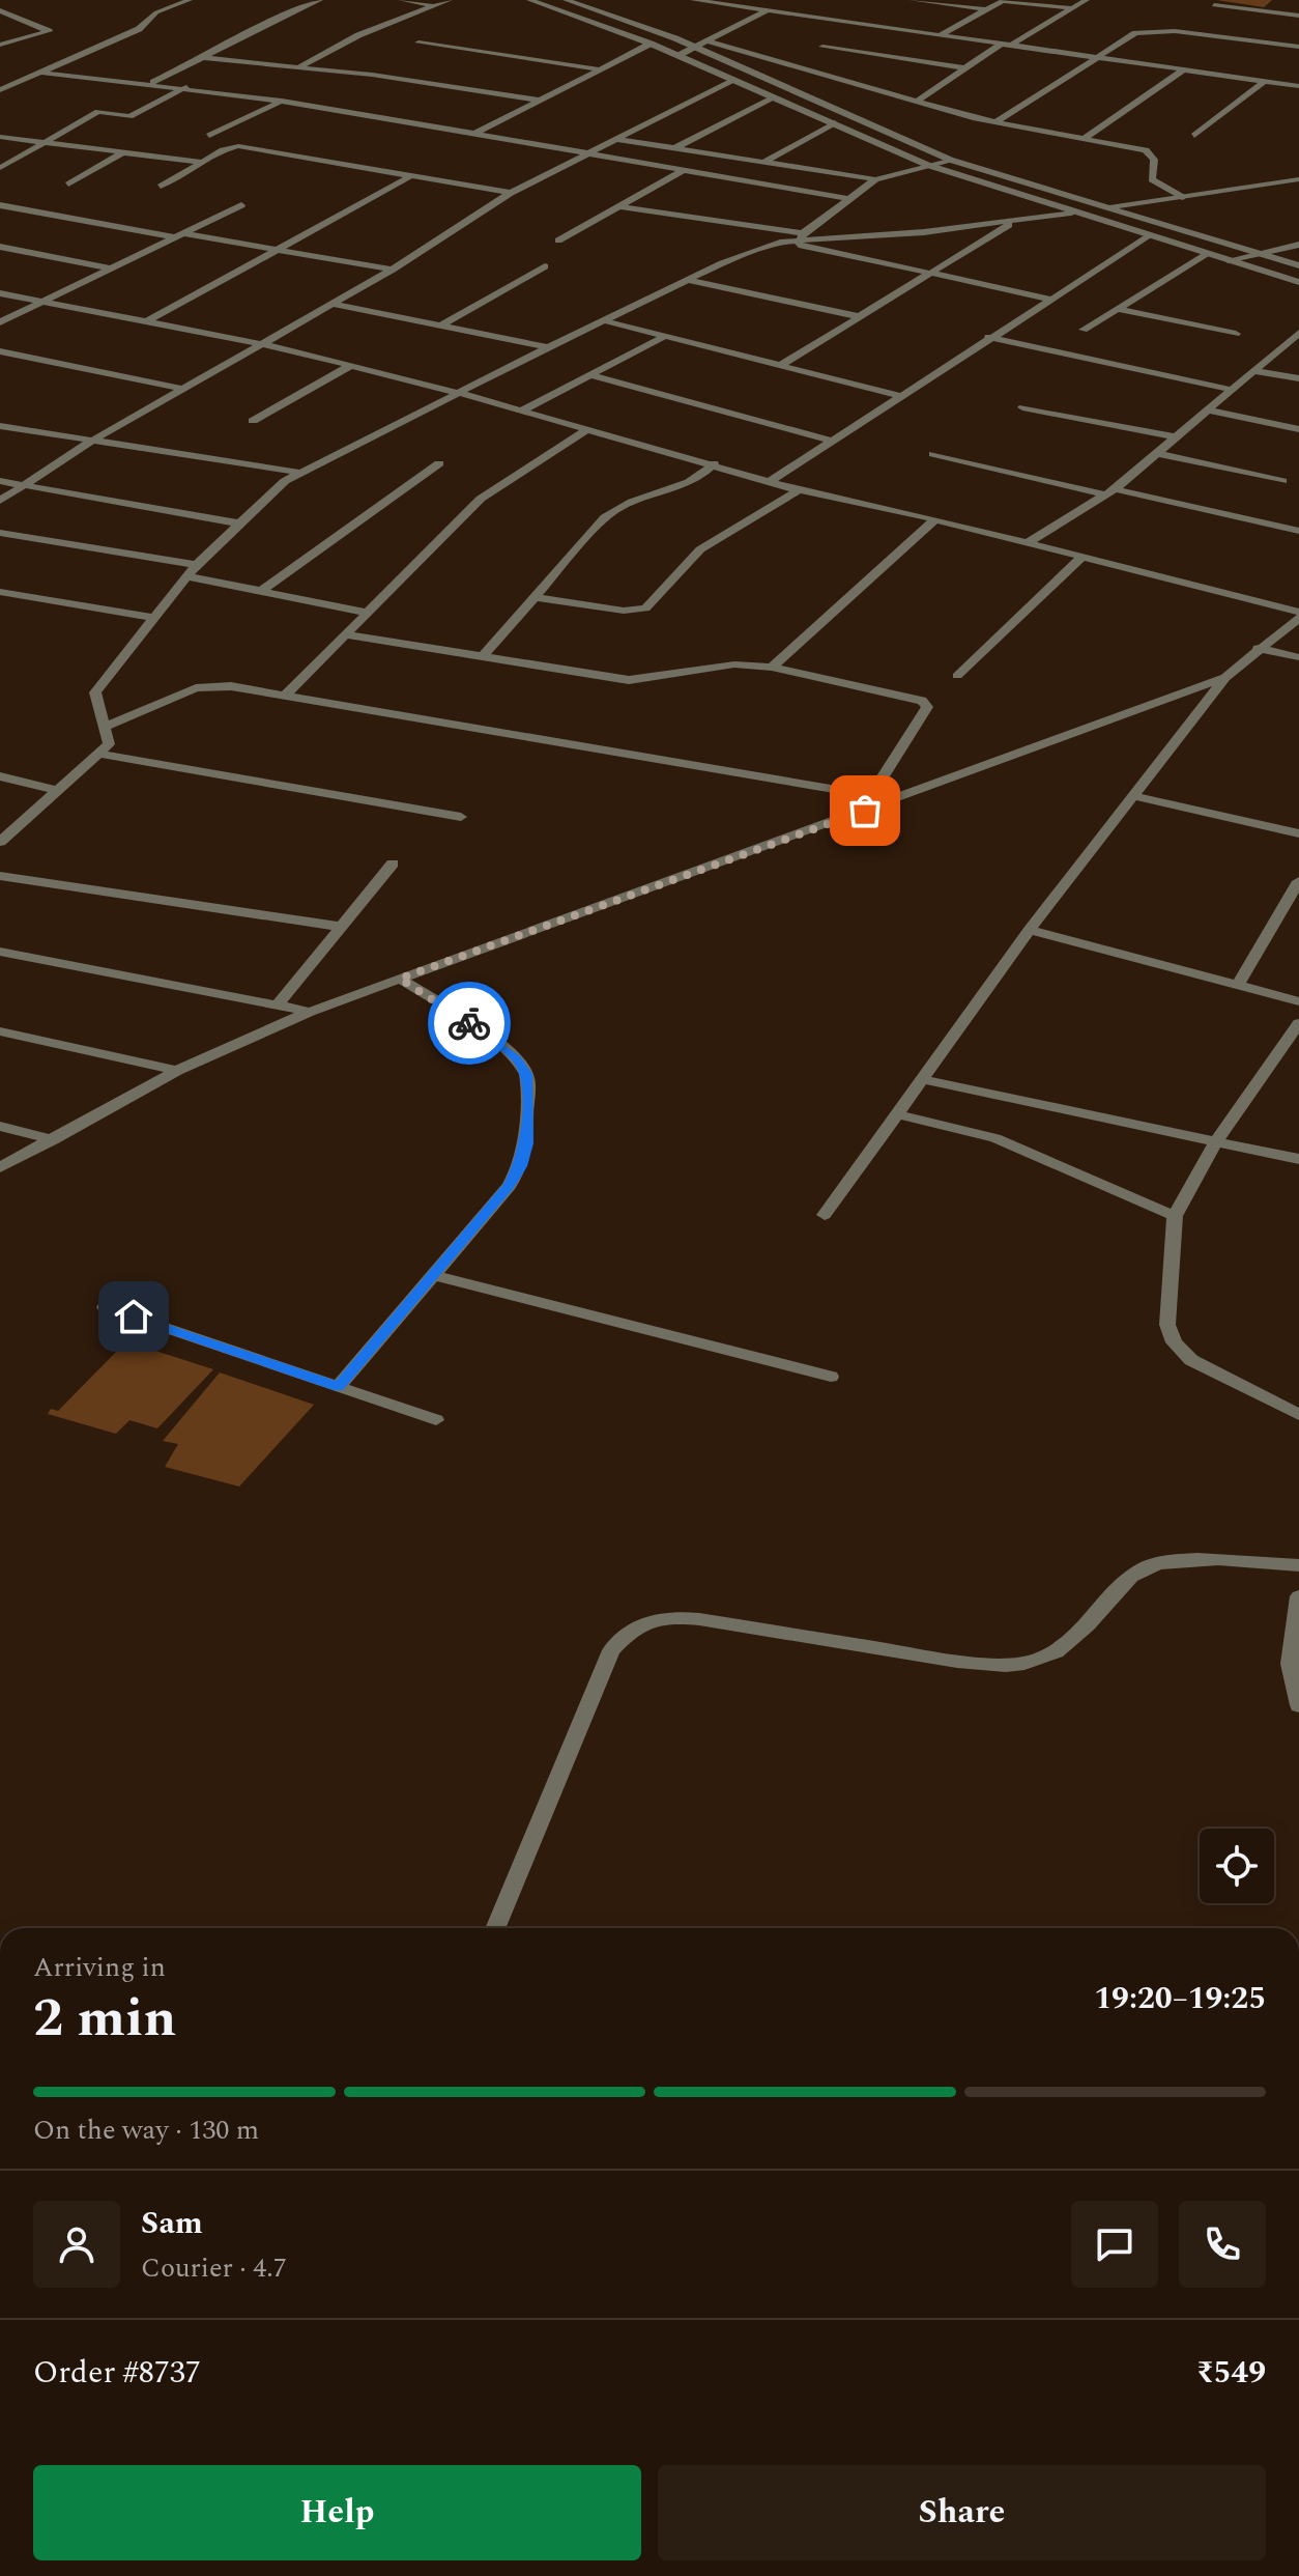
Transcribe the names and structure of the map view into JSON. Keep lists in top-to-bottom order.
{
  "page": {
    "heading": ["2 min", "Arriving in", "19:20–19:25"],
    "panel": [
      "Sam",
      "Courier · 4.7",
      "Order #8737",
      "₹549"
    ],
    "bar": "On the way · 130 m",
    "buttons": ["Help", "Share"]
  }
}
